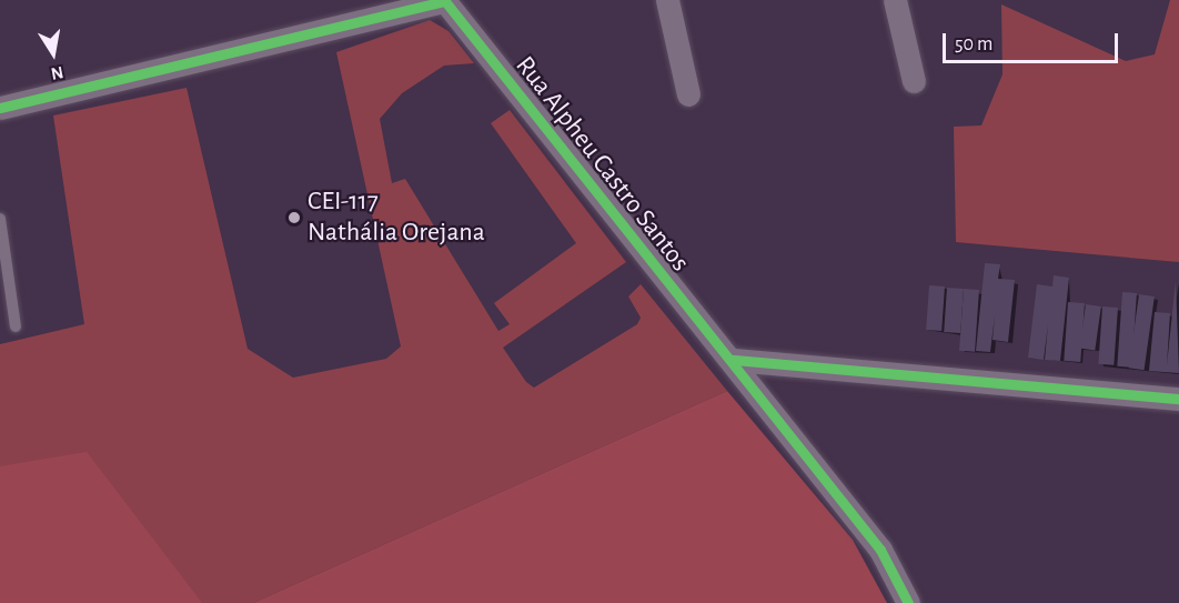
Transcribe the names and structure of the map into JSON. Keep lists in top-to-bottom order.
{
  "streets": {
    "street": ["Rua Alpheu Castro Santos"]
  },
  "places": ["CEI-117 Nathália Orejana"],
  "scale_bar": "50 m",
  "north": "bottom"
}
